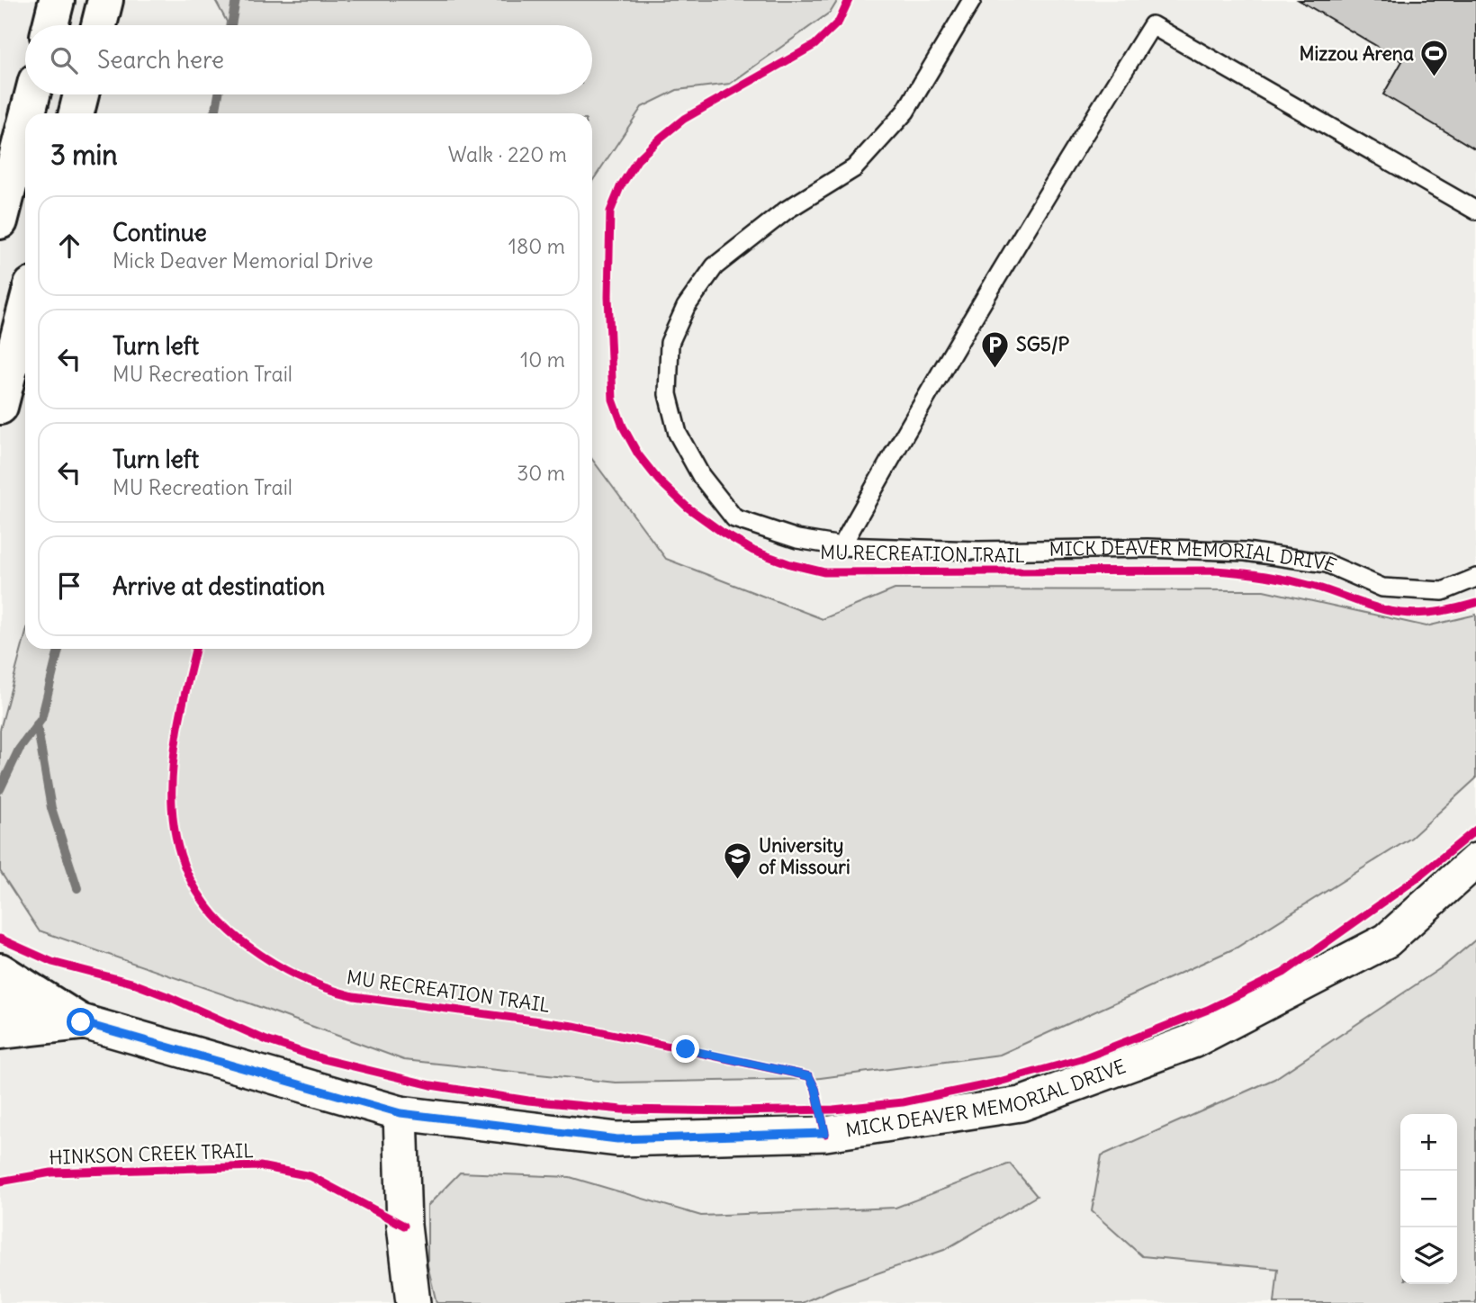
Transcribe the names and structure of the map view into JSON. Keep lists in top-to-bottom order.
{
  "streets": {
    "street": ["MICK DEAVER MEMORIAL DRIVE"],
    "cycle path": ["MU RECREATION TRAIL", "HINKSON CREEK TRAIL"]
  },
  "places": {
    "sports": ["Mizzou Arena"],
    "parking": ["SG5/P"],
    "school or university": ["University of Missouri"]
  },
  "page": {
    "search": "Search here",
    "heading": ["3 min", "Walk · 220 m"],
    "list": [
      ["Continue", "Mick Deaver Memorial Drive", "180 m"],
      ["Turn left", "MU Recreation Trail", "10 m"],
      ["Turn left", "MU Recreation Trail", "30 m"],
      "Arrive at destination"
    ],
    "map_buttons": ["+", "−"]
  }
}
